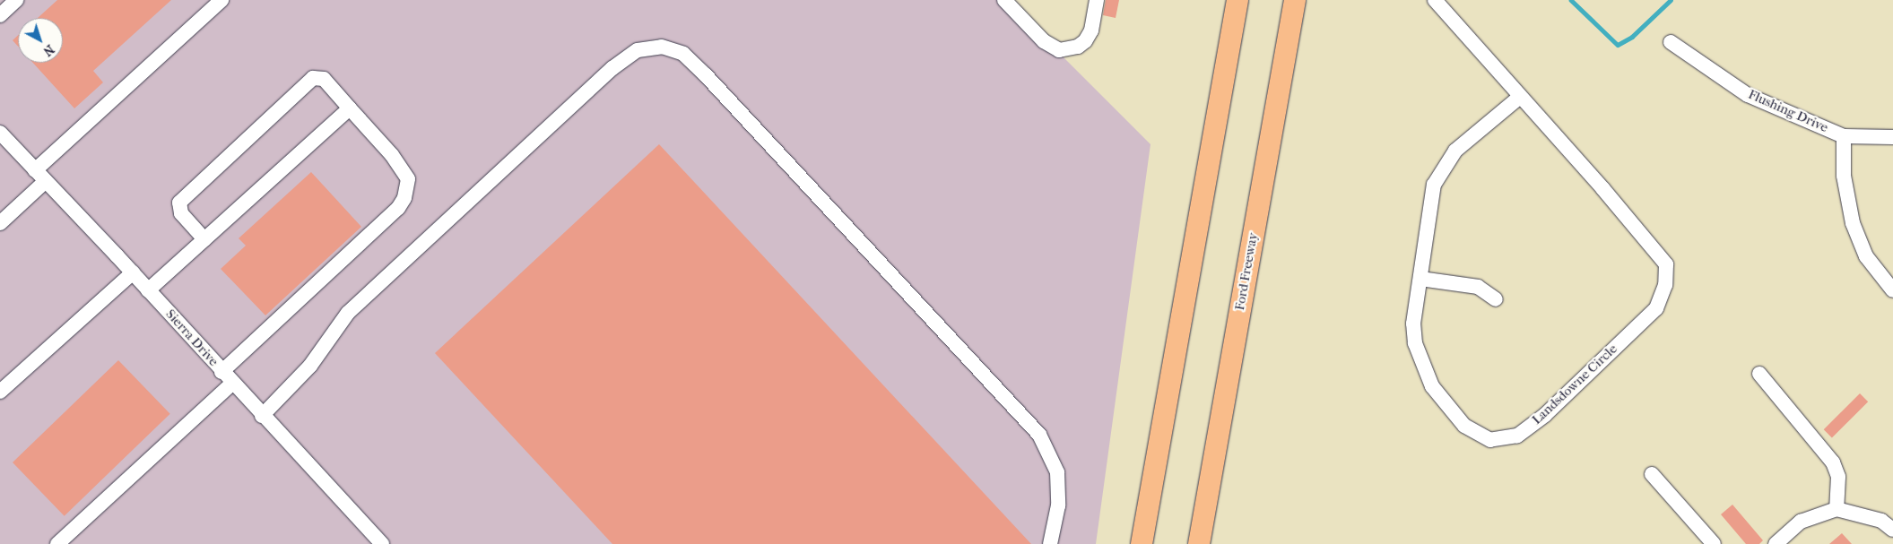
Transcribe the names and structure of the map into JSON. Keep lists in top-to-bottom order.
{
  "streets": {
    "highway": ["Ford Freeway"],
    "street": ["Flushing Drive", "Sierra Drive", "Landsdowne Circle"]
  },
  "north": "bottom right"
}
